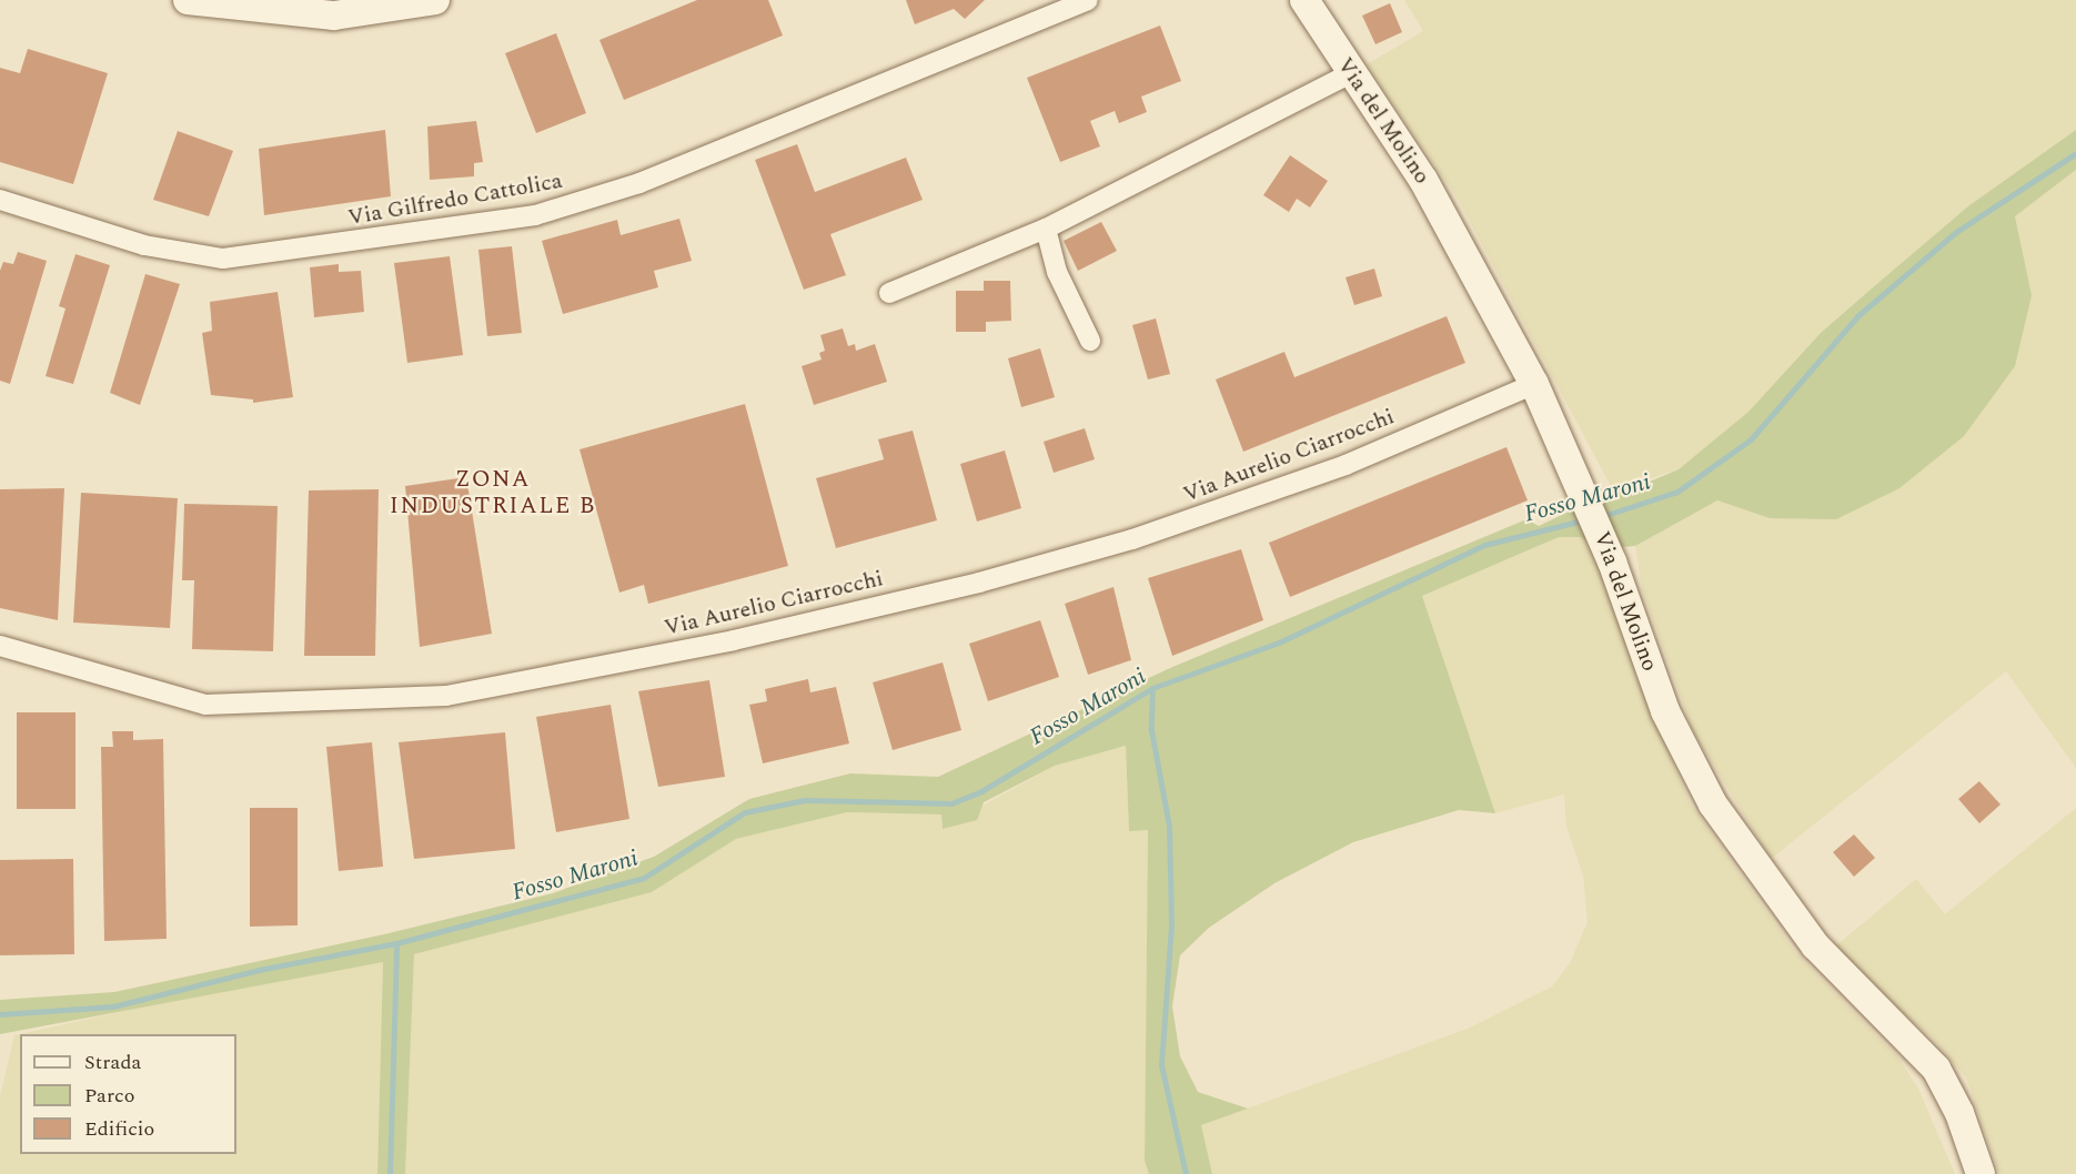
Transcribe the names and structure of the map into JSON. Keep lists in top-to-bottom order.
{
  "streets": {
    "street": ["Via del Molino", "Via Gilfredo Cattolica", "Via Aurelio Ciarrocchi"]
  },
  "crossings": [
    ["Via del Molino", "Via Aurelio Ciarrocchi"]
  ],
  "districts": ["ZONA INDUSTRIALE B"],
  "water": ["Fosso Maroni"],
  "legend": ["Strada", "Parco", "Edificio"]
}
